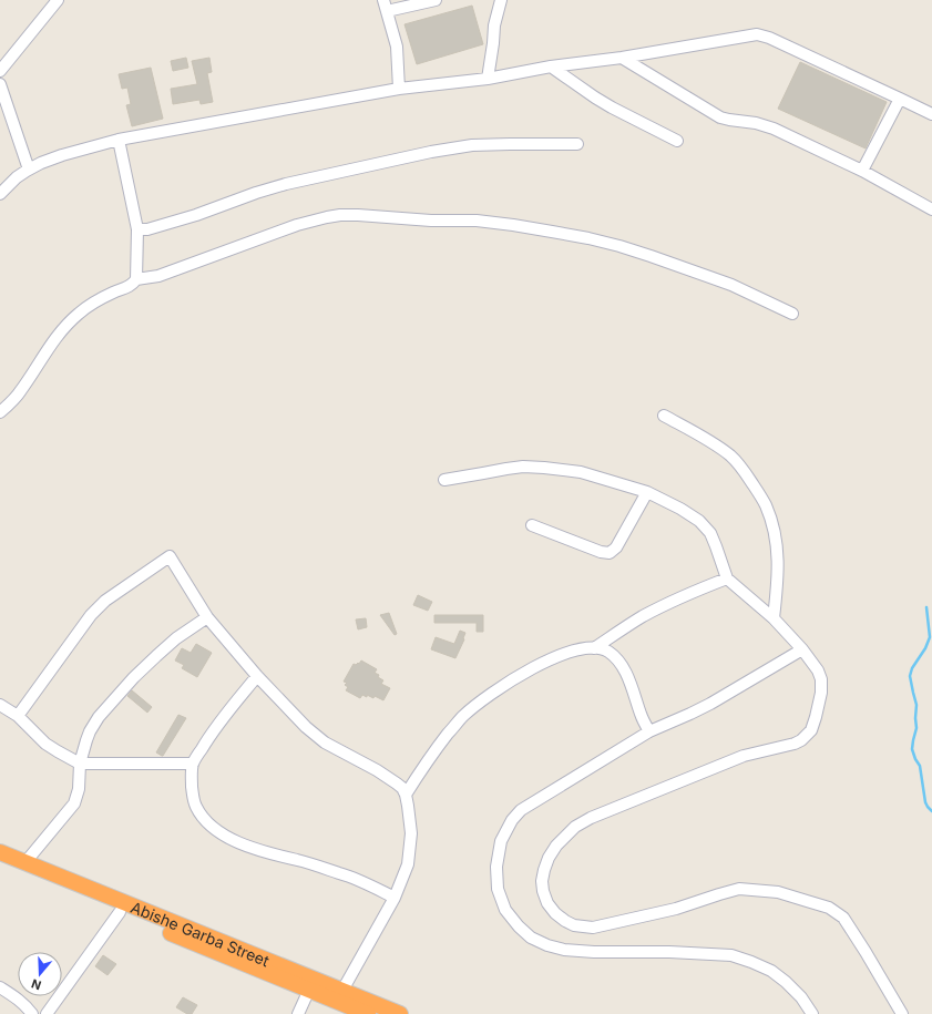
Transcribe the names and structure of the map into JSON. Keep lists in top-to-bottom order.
{
  "streets": {
    "highway": ["Abishe Garba Street"]
  },
  "north": "bottom"
}
